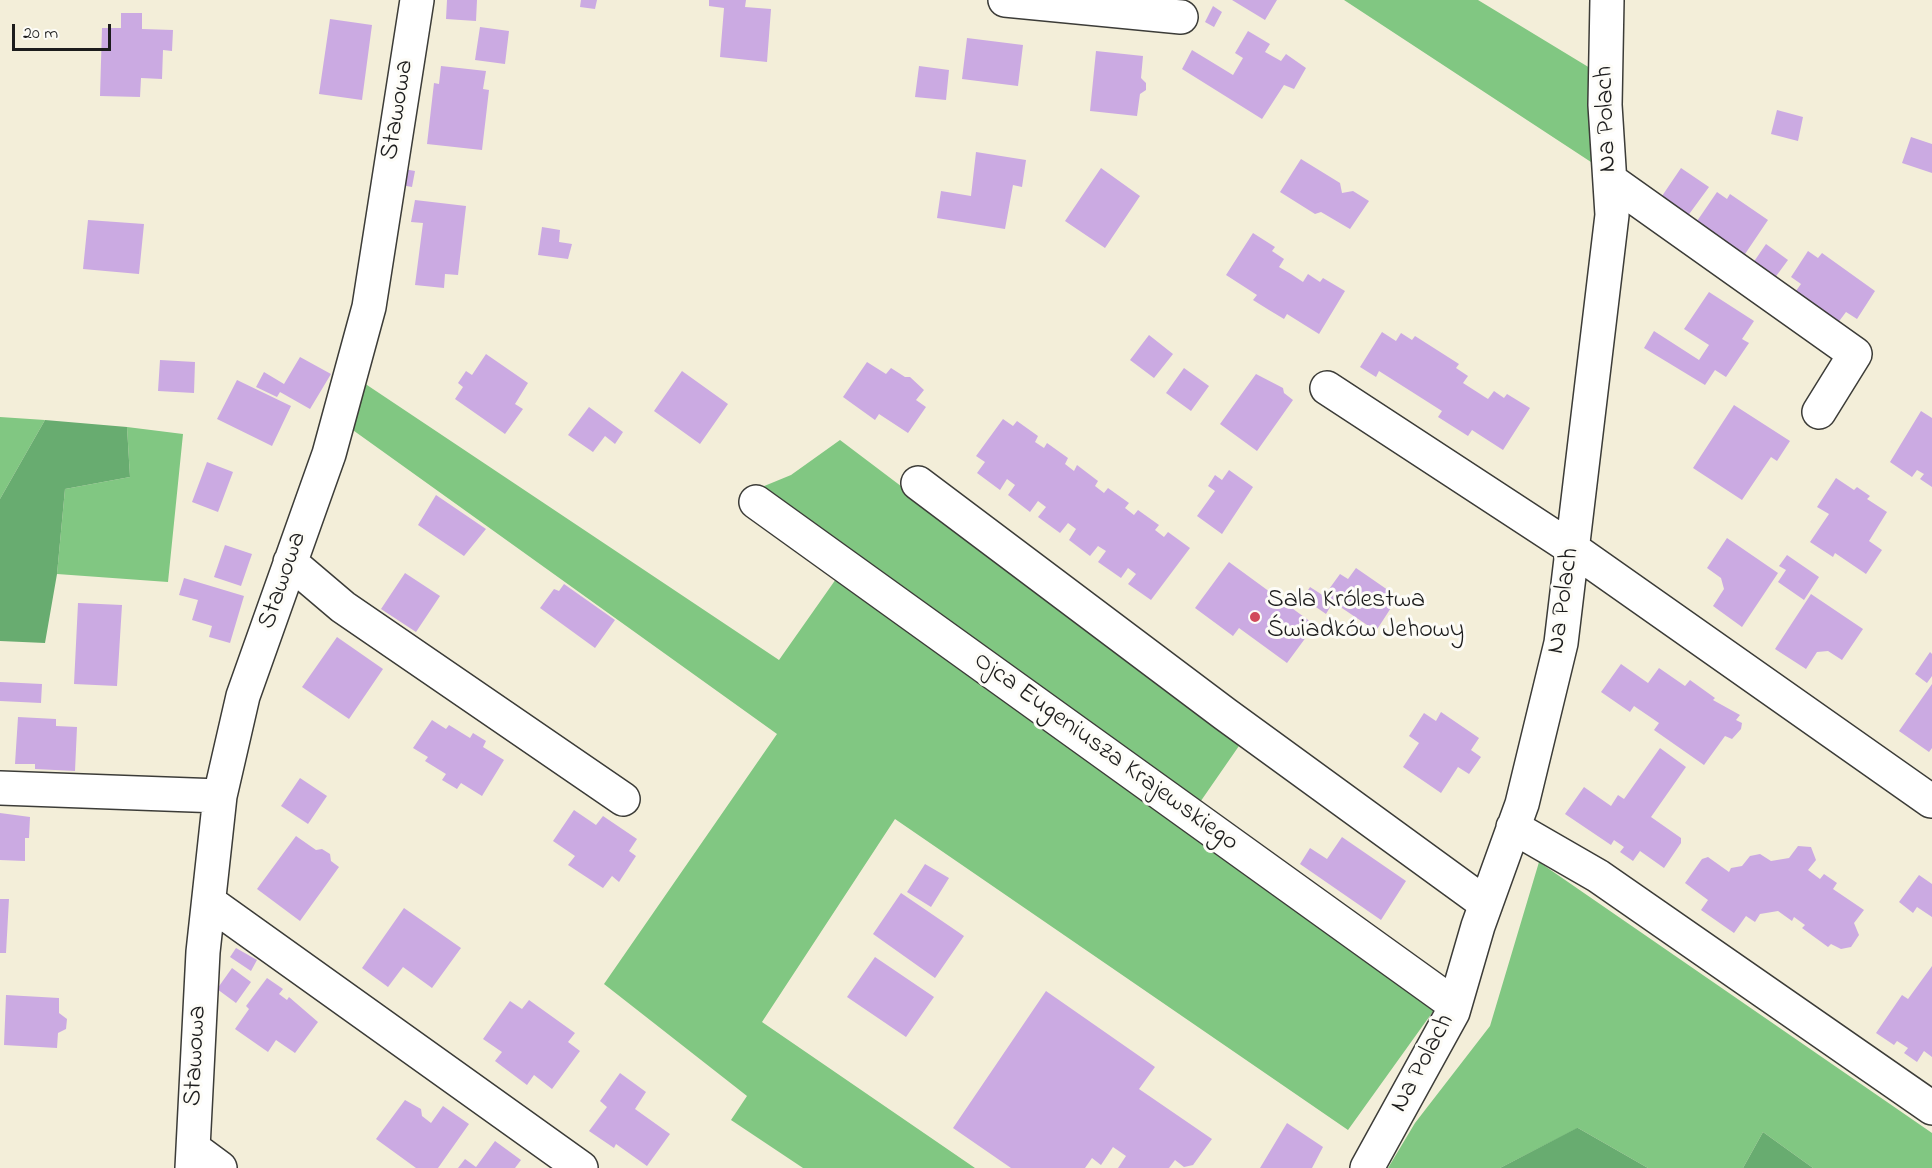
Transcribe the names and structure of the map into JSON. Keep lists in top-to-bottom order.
{
  "streets": {
    "street": ["Stawowa", "Na Polach", "Ojca Eugeniusza Krajewskiego"]
  },
  "crossings": [
    ["Na Polach", "Ojca Eugeniusza Krajewskiego"]
  ],
  "places": ["Sala Królestwa Świadków Jehowy"],
  "scale_bar": "20 m"
}
